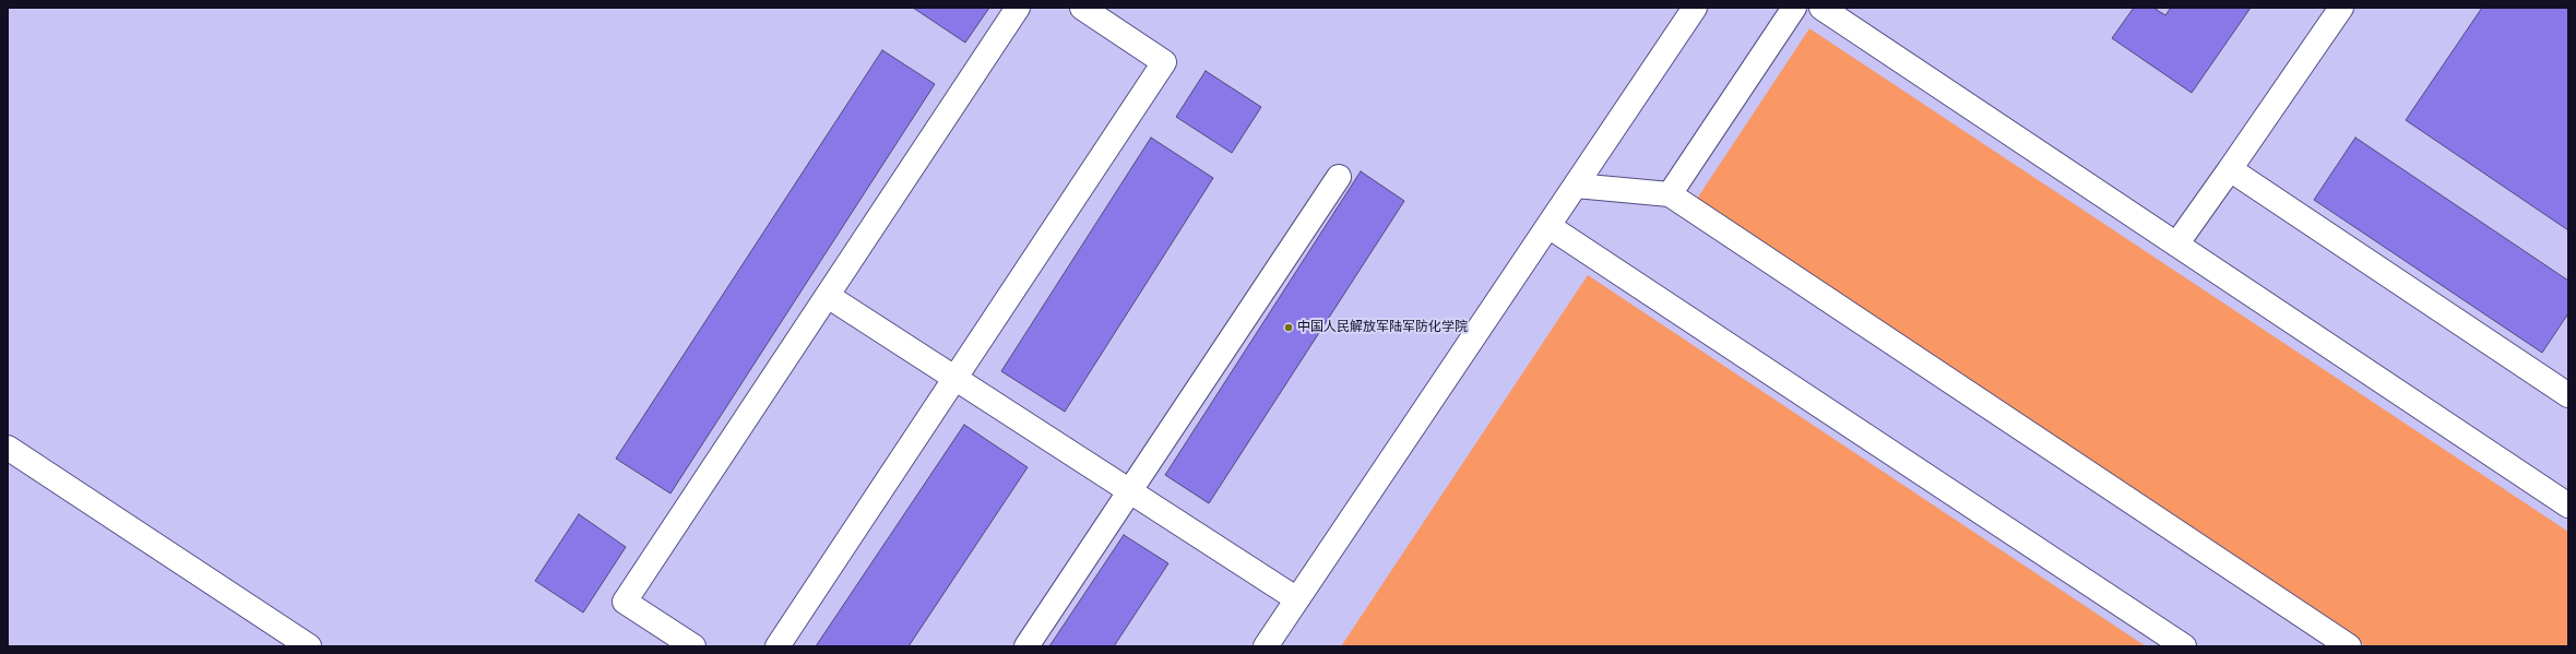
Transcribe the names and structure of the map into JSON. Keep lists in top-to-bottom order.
{
  "places": ["中国人民解放军陆军防化学院"]
}
